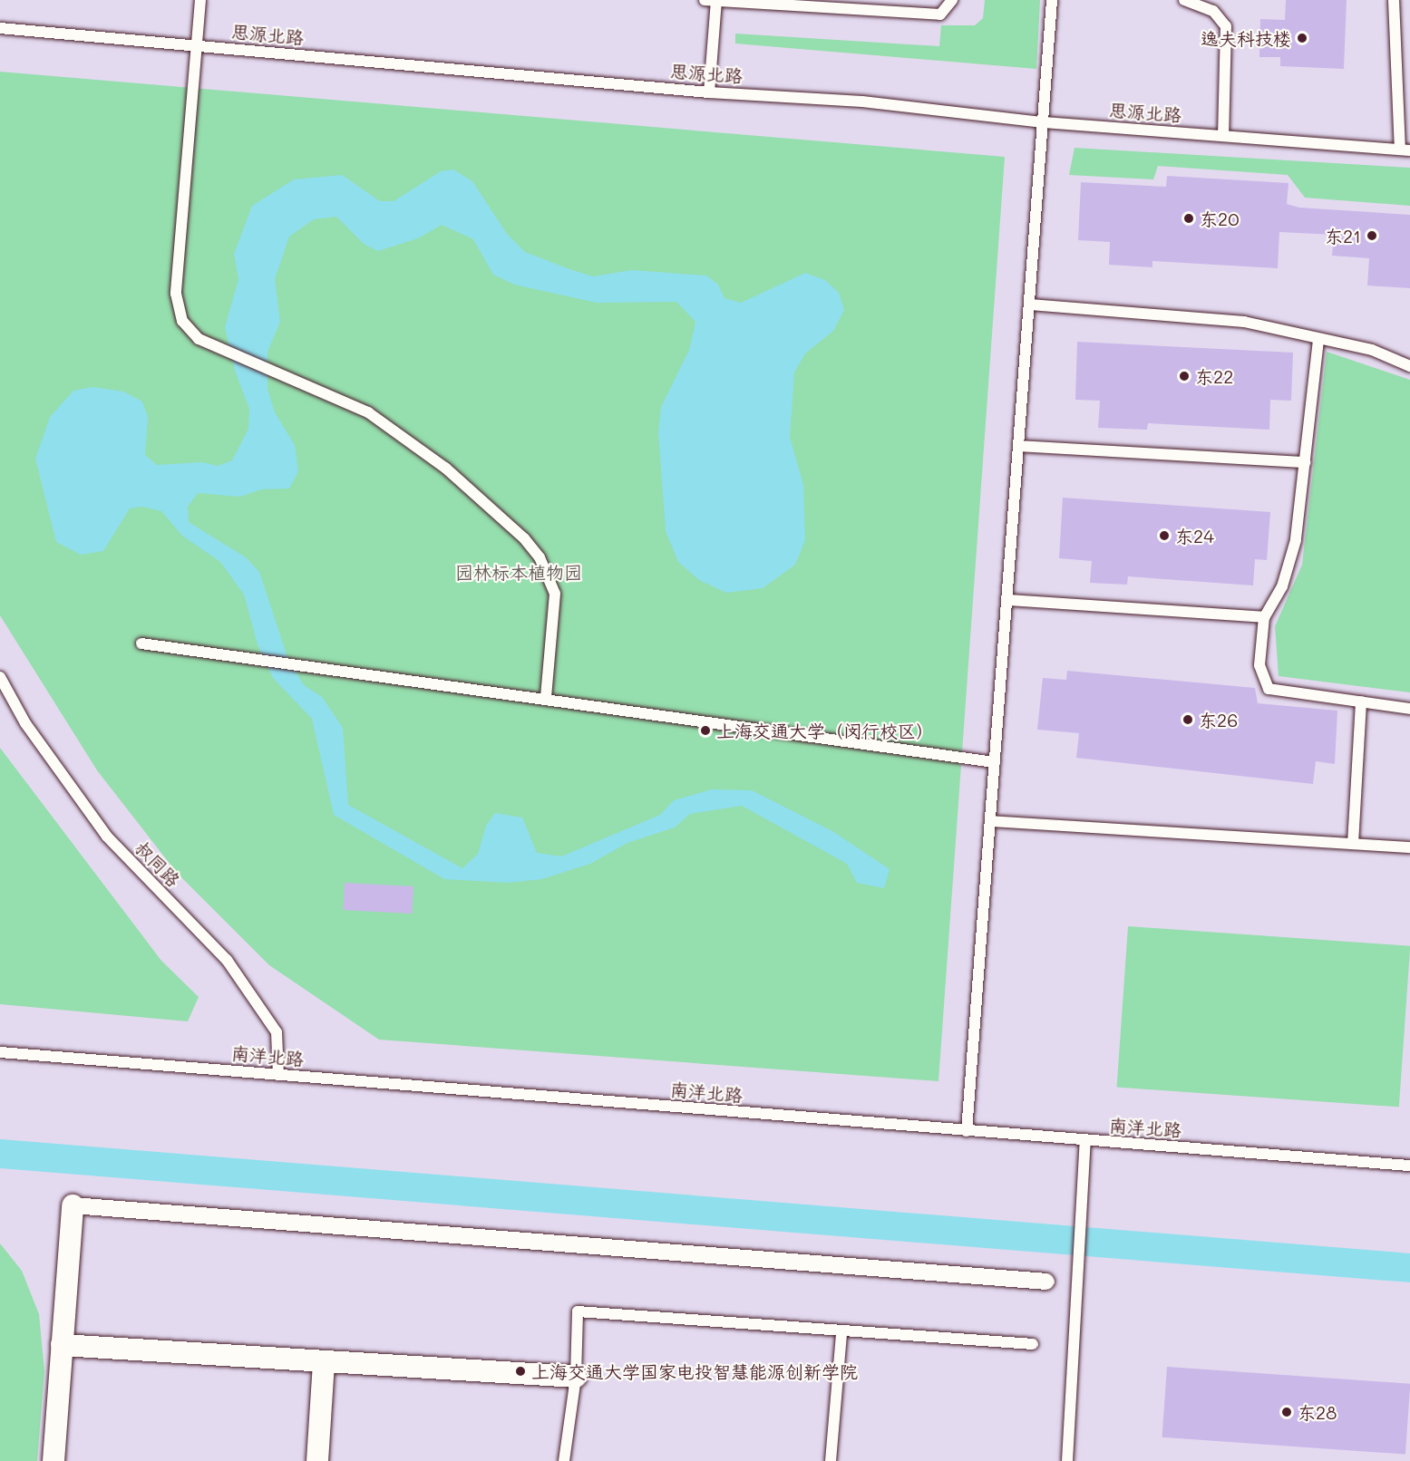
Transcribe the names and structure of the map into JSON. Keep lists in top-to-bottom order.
{
  "streets": {
    "lane": ["思源北路", "叔同路", "南洋北路"]
  },
  "crossings": [
    ["叔同路", "南洋北路"]
  ],
  "parks": ["园林标本植物园"],
  "places": [
    "逸夫科技楼",
    "东20",
    "东21",
    "东22",
    "东24",
    "东26",
    "上海交通大学（闵行校区）",
    "上海交通大学国家电投智慧能源创新学院",
    "东28"
  ]
}
